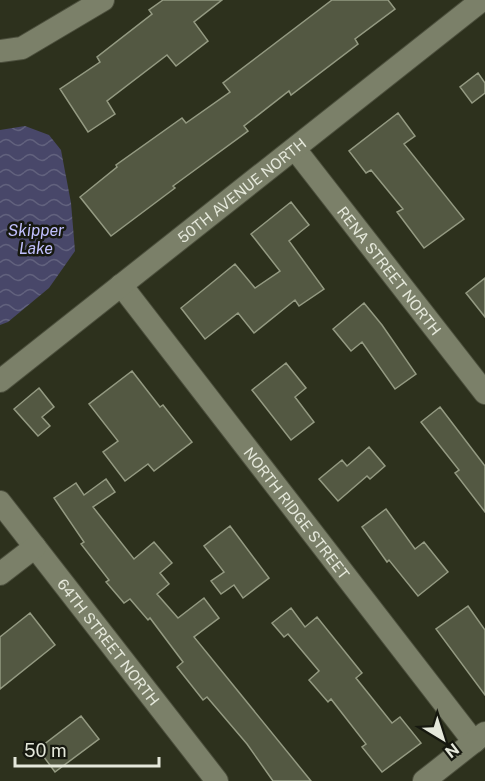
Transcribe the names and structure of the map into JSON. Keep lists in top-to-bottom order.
{
  "streets": {
    "street": [
      "50TH AVENUE NORTH",
      "RENA STREET NORTH",
      "NORTH RIDGE STREET",
      "64TH STREET NORTH"
    ]
  },
  "crossings": [
    ["50TH AVENUE NORTH", "RENA STREET NORTH"],
    ["50TH AVENUE NORTH", "NORTH RIDGE STREET"]
  ],
  "water": ["Skipper Lake"],
  "scale_bar": "50 m",
  "north": "bottom right"
}
